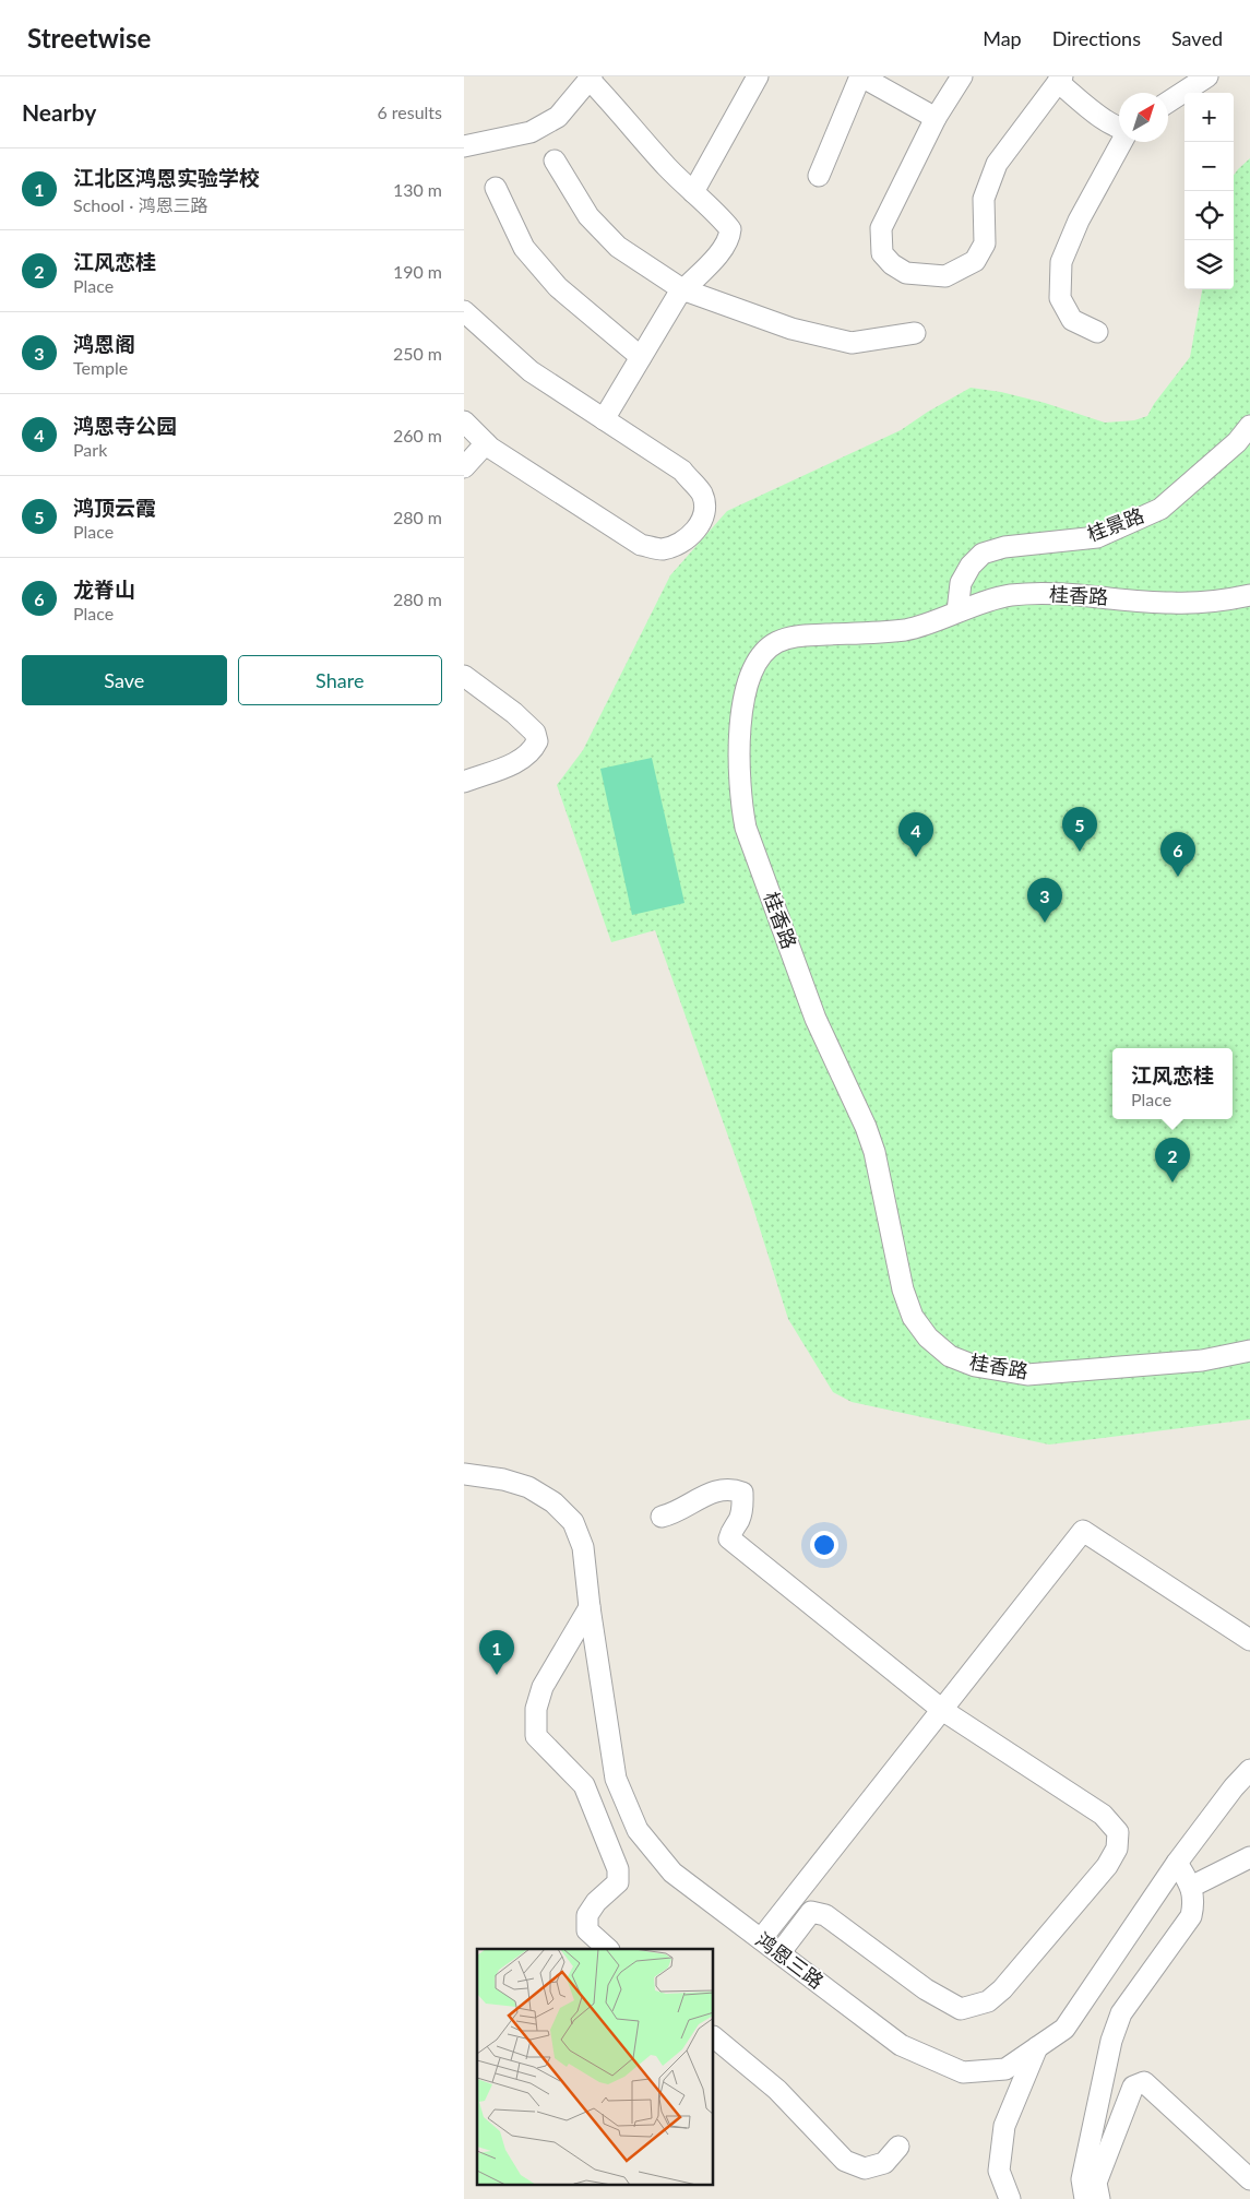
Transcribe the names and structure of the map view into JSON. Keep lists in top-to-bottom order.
{
  "streets": {
    "street": ["桂景路", "桂香路", "鸿恩三路"]
  },
  "crossings": [
    ["桂景路", "桂香路"]
  ],
  "north": "top right",
  "page": {
    "header": "Streetwise",
    "nav": ["Map", "Directions", "Saved"],
    "heading": ["Nearby", "6 results"],
    "map_buttons": ["+", "−"],
    "list": [
      {
        "mark": "1",
        "name": "江北区鸿恩实验学校",
        "note": "School · 鸿恩三路",
        "value": "130 m"
      },
      {
        "mark": "2",
        "name": "江风恋桂",
        "note": "Place",
        "value": "190 m"
      },
      {
        "mark": "3",
        "name": "鸿恩阁",
        "note": "Temple",
        "value": "250 m"
      },
      {
        "mark": "4",
        "name": "鸿恩寺公园",
        "note": "Park",
        "value": "260 m"
      },
      {
        "mark": "5",
        "name": "鸿顶云霞",
        "note": "Place",
        "value": "280 m"
      },
      {
        "mark": "6",
        "name": "龙脊山",
        "note": "Place",
        "value": "280 m"
      }
    ],
    "buttons": ["Save", "Share"],
    "pins": [
      "5",
      "4",
      "6",
      "3",
      "2",
      "1"
    ],
    "popup": ["江风恋桂", "Place"]
  }
}
